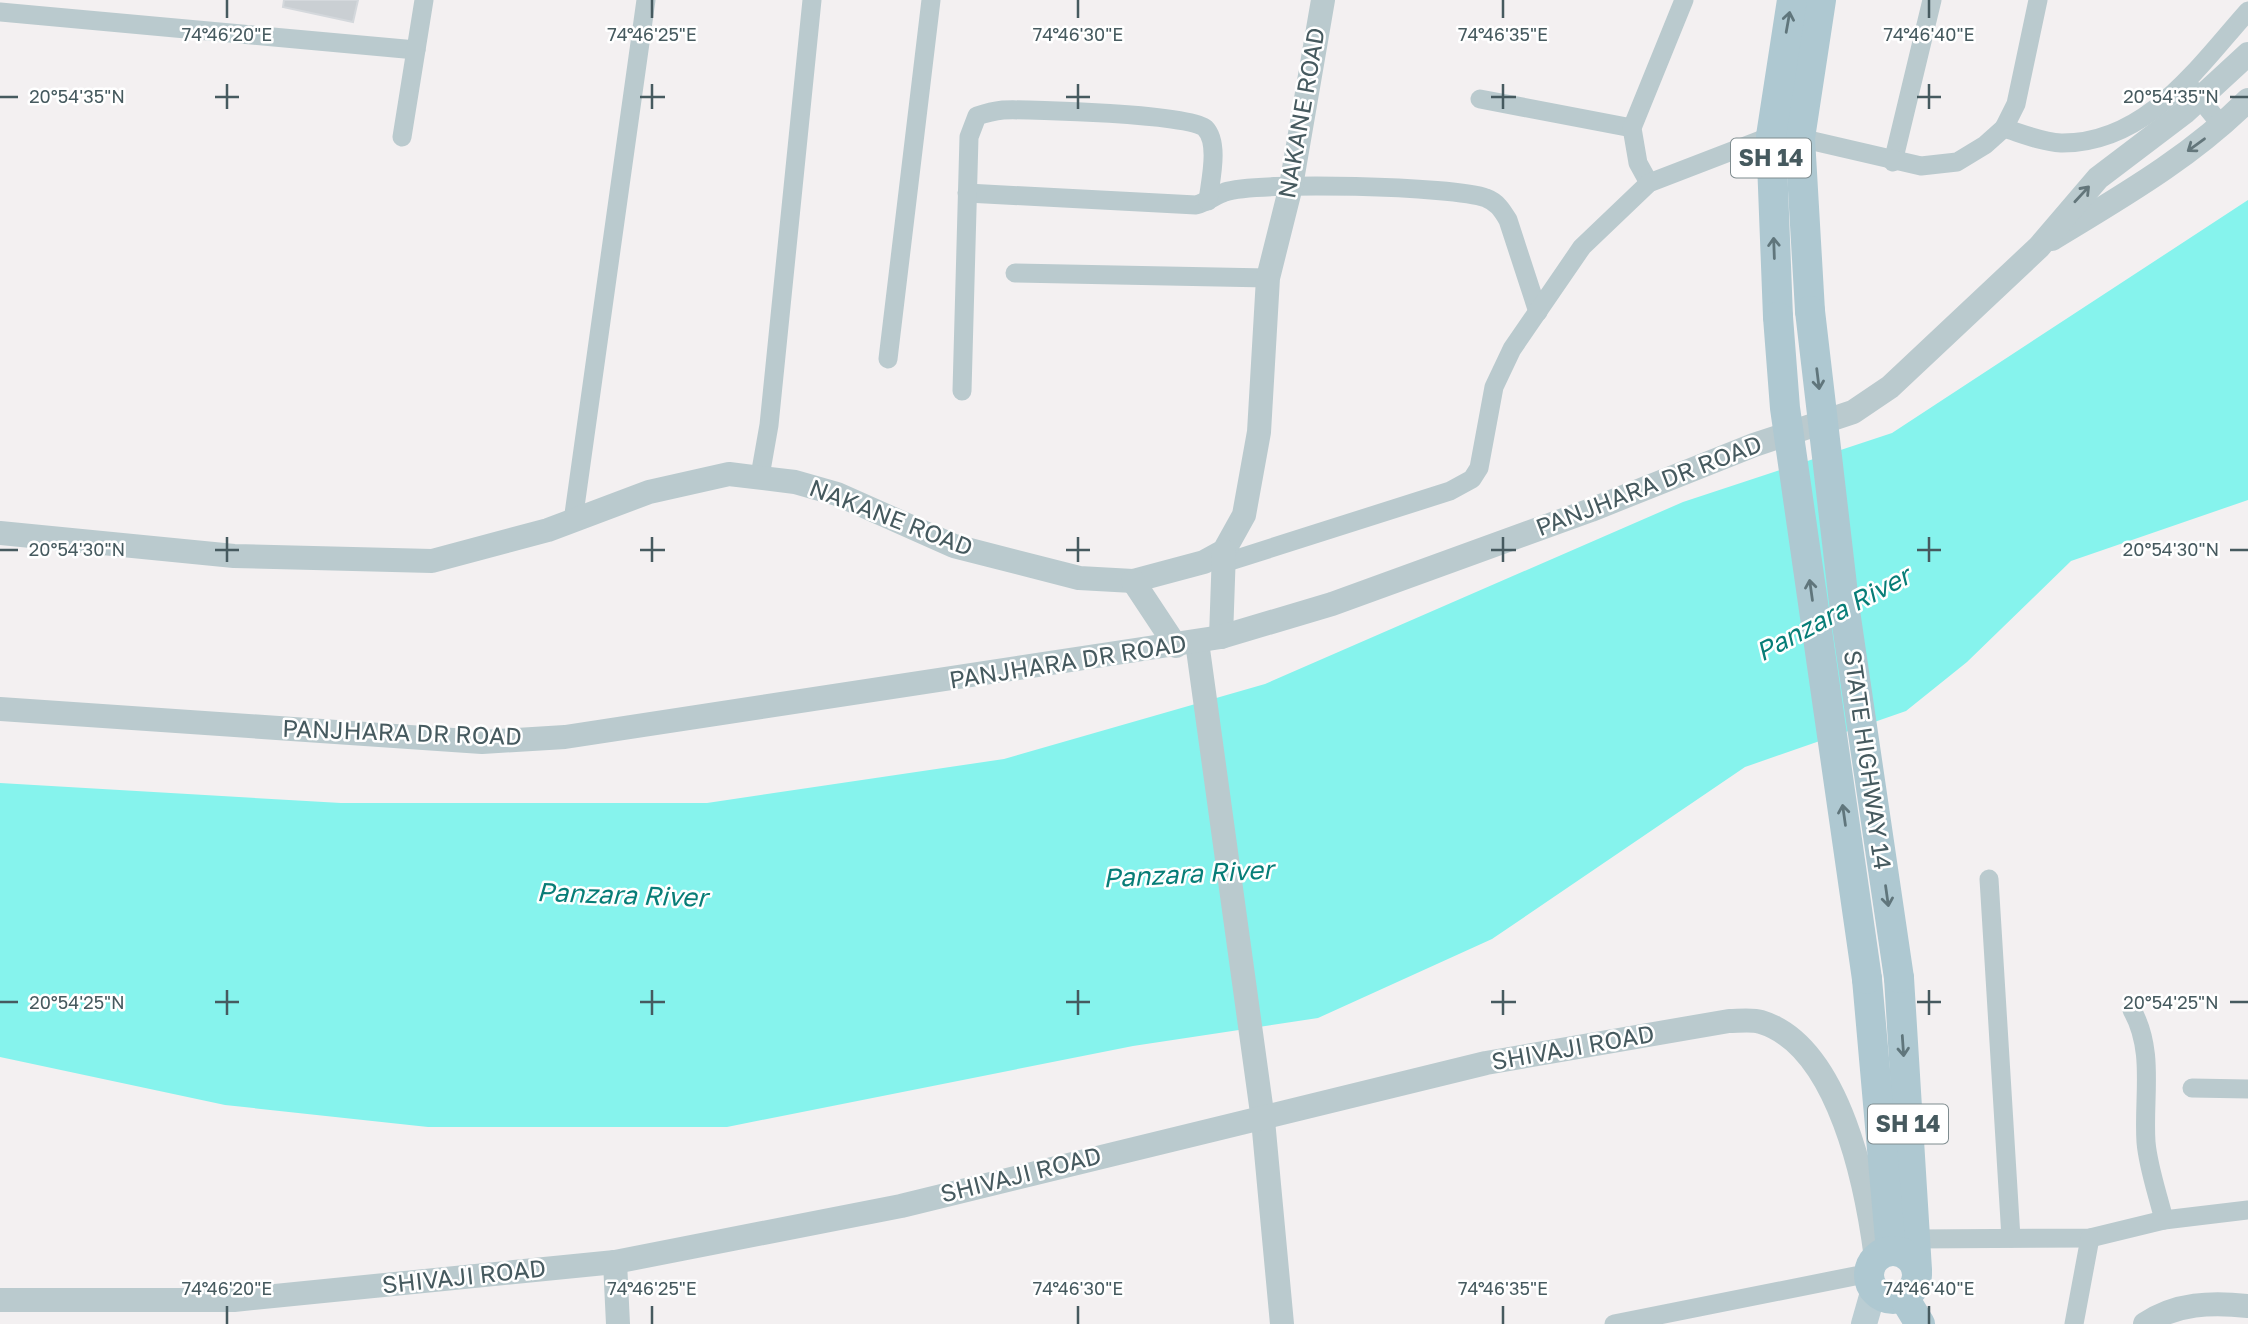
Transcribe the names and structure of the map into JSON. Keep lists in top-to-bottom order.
{
  "streets": {
    "main road": ["SH 14", "STATE HIGHWAY 14"],
    "street": ["NAKANE ROAD", "PANJHARA DR ROAD", "SHIVAJI ROAD"]
  },
  "crossings": [
    ["STATE HIGHWAY 14", "SHIVAJI ROAD"]
  ],
  "water": ["Panzara River"],
  "coordinates": [
    "74°46'20\"E",
    "74°46'25\"E",
    "74°46'30\"E",
    "74°46'35\"E",
    "74°46'40\"E",
    "20°54'35\"N",
    "20°54'30\"N",
    "20°54'25\"N"
  ]
}
